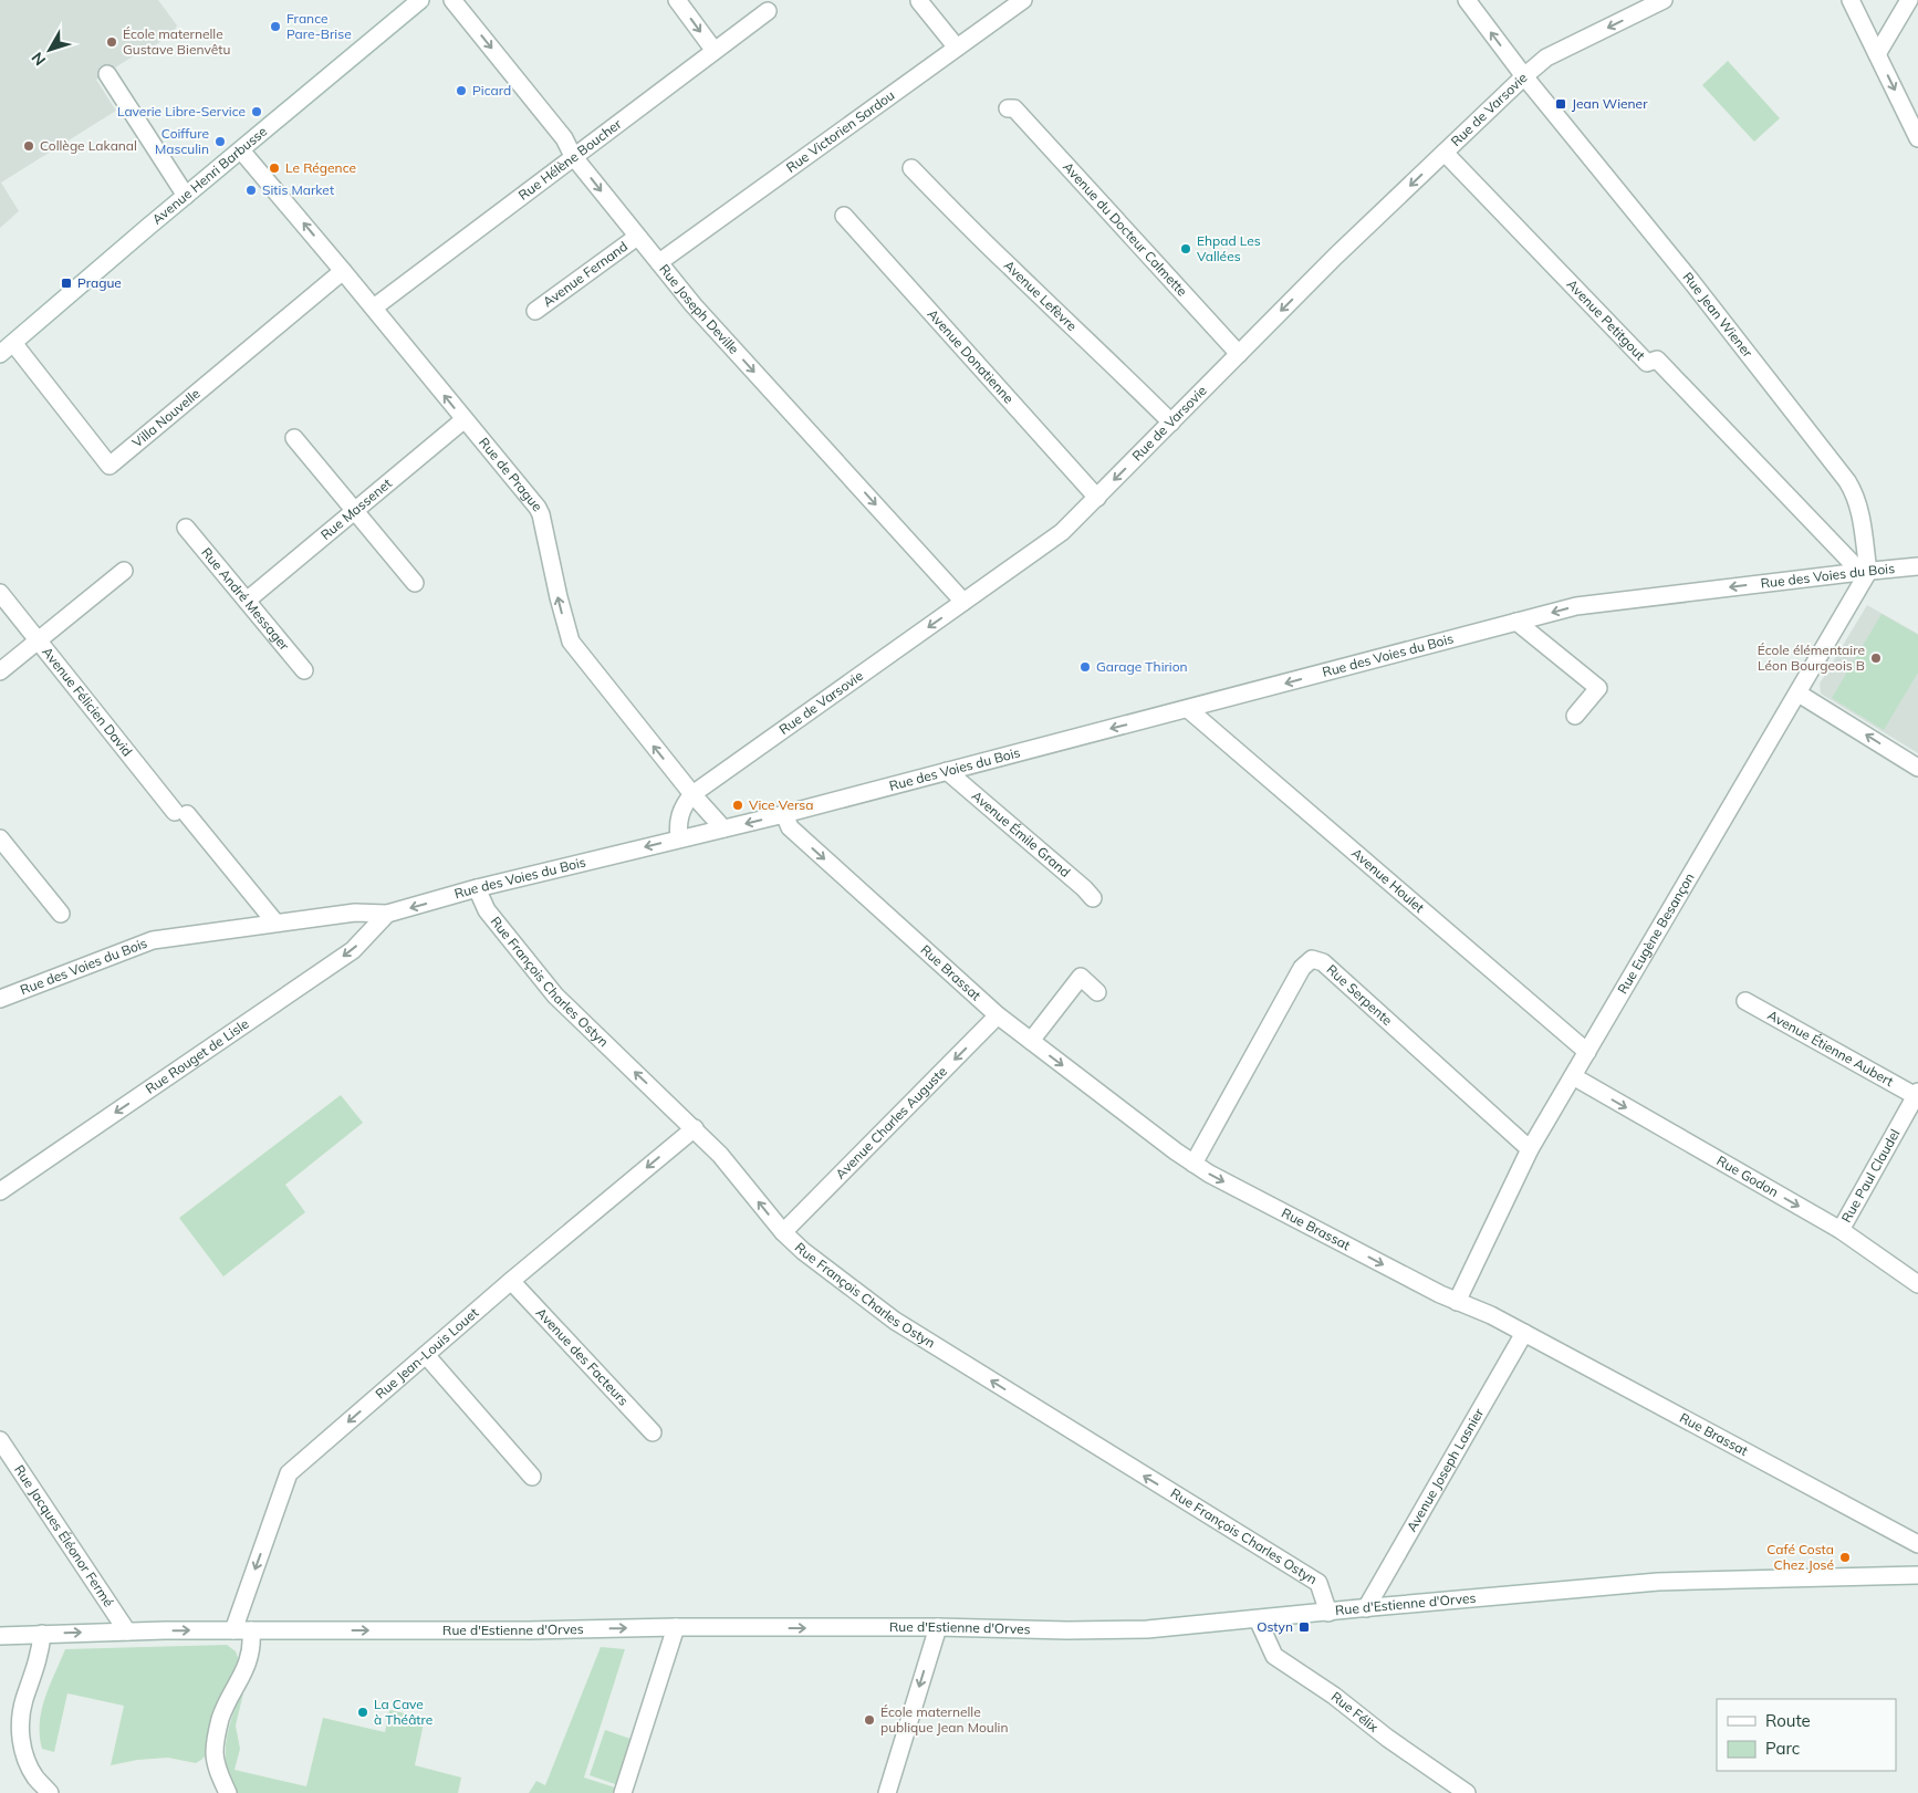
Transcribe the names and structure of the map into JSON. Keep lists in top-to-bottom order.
{
  "streets": {
    "street": [
      "Rue de Varsovie",
      "Rue Victorien Sardou",
      "Rue Hélène Boucher",
      "Avenue Henri Barbusse",
      "Avenue du Docteur Calmette",
      "Avenue Fernand",
      "Avenue Lefèvre",
      "Rue Joseph Deville",
      "Rue Jean Wiener",
      "Avenue Petitgout",
      "Avenue Donatienne",
      "Villa Nouvelle",
      "Rue de Prague",
      "Rue Massenet",
      "Rue des Voies du Bois",
      "Rue André Messager",
      "Avenue Félicien David",
      "Avenue Émile Grand",
      "Avenue Houlet",
      "Rue Eugène Besançon",
      "Rue Brassat",
      "Rue François Charles Ostyn",
      "Rue Serpente",
      "Avenue Étienne Aubert",
      "Rue Rouget de Lisle",
      "Avenue Charles Auguste",
      "Rue Paul Claudel",
      "Rue Godon",
      "Rue Jean-Louis Louet",
      "Avenue des Facteurs",
      "Avenue Joseph Lasnier",
      "Rue Jacques Éléonor Fermé",
      "Rue d'Estienne d'Orves",
      "Rue Félix"
    ]
  },
  "crossings": [
    ["Rue de Varsovie", "Avenue du Docteur Calmette"],
    ["Rue de Varsovie", "Avenue Lefèvre"],
    ["Rue de Varsovie", "Rue Joseph Deville"],
    ["Rue de Varsovie", "Rue Jean Wiener"],
    ["Rue de Varsovie", "Avenue Petitgout"],
    ["Rue de Varsovie", "Avenue Donatienne"],
    ["Rue de Varsovie", "Rue de Prague"],
    ["Rue de Varsovie", "Rue des Voies du Bois"],
    ["Rue Victorien Sardou", "Rue Joseph Deville"],
    ["Rue Hélène Boucher", "Rue Joseph Deville"],
    ["Rue Hélène Boucher", "Rue de Prague"],
    ["Avenue Henri Barbusse", "Villa Nouvelle"],
    ["Avenue Henri Barbusse", "Rue de Prague"],
    ["Avenue Fernand", "Rue Joseph Deville"],
    ["Rue Jean Wiener", "Avenue Petitgout"],
    ["Rue Jean Wiener", "Rue des Voies du Bois"],
    ["Rue Jean Wiener", "Rue Eugène Besançon"],
    ["Avenue Petitgout", "Rue des Voies du Bois"],
    ["Avenue Petitgout", "Rue Eugène Besançon"],
    ["Villa Nouvelle", "Rue de Prague"],
    ["Rue de Prague", "Rue Massenet"],
    ["Rue de Prague", "Rue des Voies du Bois"],
    ["Rue Massenet", "Rue André Messager"],
    ["Rue des Voies du Bois", "Avenue Félicien David"],
    ["Rue des Voies du Bois", "Avenue Émile Grand"],
    ["Rue des Voies du Bois", "Avenue Houlet"],
    ["Rue des Voies du Bois", "Rue Eugène Besançon"],
    ["Rue des Voies du Bois", "Rue Brassat"],
    ["Rue des Voies du Bois", "Rue François Charles Ostyn"],
    ["Rue des Voies du Bois", "Rue Rouget de Lisle"],
    ["Avenue Houlet", "Rue Eugène Besançon"],
    ["Rue Eugène Besançon", "Rue Brassat"],
    ["Rue Eugène Besançon", "Rue Serpente"],
    ["Rue Eugène Besançon", "Rue Godon"],
    ["Rue Brassat", "Rue Serpente"],
    ["Rue Brassat", "Avenue Charles Auguste"],
    ["Rue Brassat", "Avenue Joseph Lasnier"],
    ["Rue François Charles Ostyn", "Avenue Charles Auguste"],
    ["Rue François Charles Ostyn", "Rue Jean-Louis Louet"],
    ["Rue François Charles Ostyn", "Rue d'Estienne d'Orves"],
    ["Avenue Étienne Aubert", "Rue Paul Claudel"],
    ["Rue Paul Claudel", "Rue Godon"],
    ["Rue Jean-Louis Louet", "Avenue des Facteurs"],
    ["Rue Jean-Louis Louet", "Rue d'Estienne d'Orves"],
    ["Avenue Joseph Lasnier", "Rue d'Estienne d'Orves"],
    ["Rue Jacques Éléonor Fermé", "Rue d'Estienne d'Orves"],
    ["Rue d'Estienne d'Orves", "Rue Félix"]
  ],
  "one_way": [
    "Rue de Varsovie",
    "Rue Joseph Deville",
    "Rue de Prague",
    "Rue des Voies du Bois",
    "Rue Brassat",
    "Rue François Charles Ostyn",
    "Rue Rouget de Lisle",
    "Avenue Charles Auguste",
    "Rue Godon",
    "Rue Jean-Louis Louet",
    "Rue d'Estienne d'Orves"
  ],
  "places": {
    "other": [
      "France Pare-Brise",
      "École maternelle Gustave Bienvêtu",
      "Picard",
      "Laverie Libre-Service",
      "Coiffure Masculin",
      "Collège Lakanal",
      "Le Régence",
      "Sitis Market",
      "Ehpad Les Vallées",
      "École élémentaire Léon Bourgeois B",
      "Garage Thirion",
      "Vice Versa",
      "Café Costa Chez José",
      "La Cave à Théâtre",
      "École maternelle publique Jean Moulin"
    ],
    "transit": ["Jean Wiener", "Prague", "Ostyn"]
  },
  "legend": ["Route", "Parc"],
  "north": "bottom left"
}
